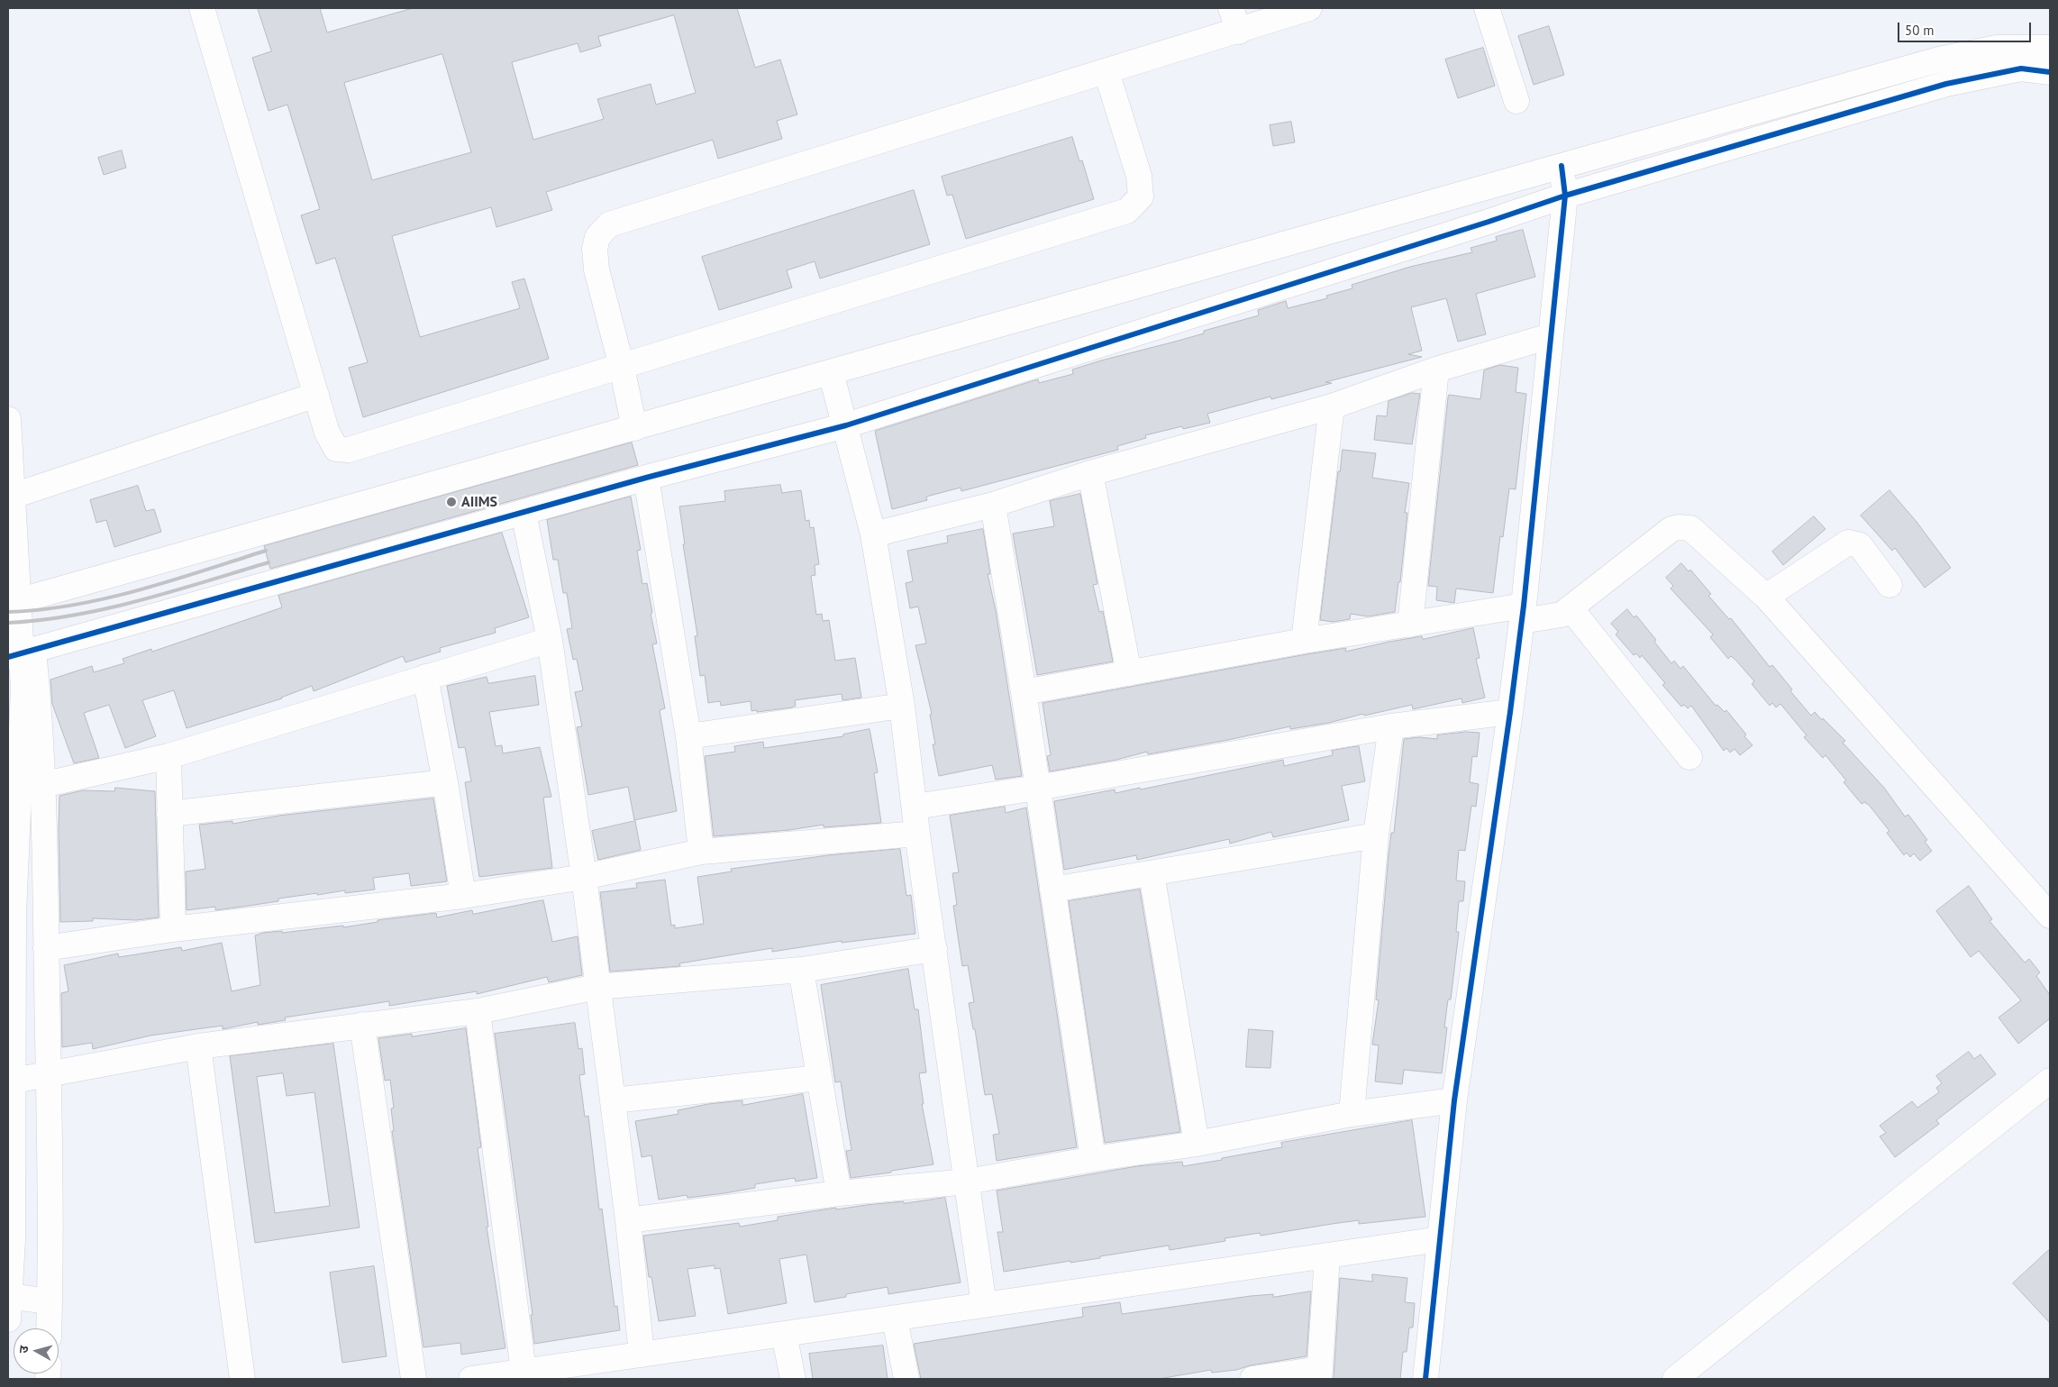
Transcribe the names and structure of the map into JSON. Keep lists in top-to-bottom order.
{
  "places": ["AIIMS"],
  "scale_bar": "50 m",
  "north": "left"
}
